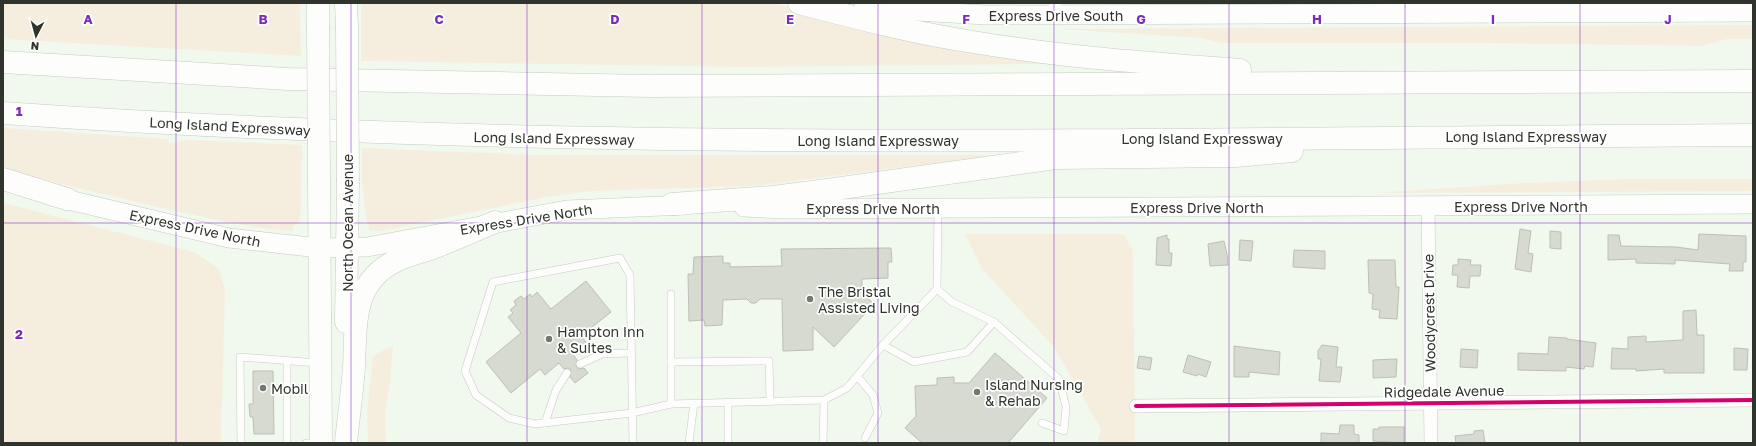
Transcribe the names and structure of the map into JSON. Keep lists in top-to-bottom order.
{
  "streets": {
    "highway": ["Long Island Expressway", "North Ocean Avenue"],
    "main road": ["Express Drive South", "Express Drive North"],
    "street": ["Woodycrest Drive", "Ridgedale Avenue"]
  },
  "crossings": [
    ["Express Drive North", "North Ocean Avenue"],
    ["Express Drive North", "Woodycrest Drive"],
    ["Woodycrest Drive", "Ridgedale Avenue"]
  ],
  "places": [
    "The Bristal Assisted Living",
    "Hampton Inn & Suites",
    "Mobil",
    "Island Nursing & Rehab"
  ],
  "north": "bottom",
  "grid": {
    "columns": [
      "A",
      "B",
      "C",
      "D",
      "E",
      "F",
      "G",
      "H",
      "I",
      "J"
    ],
    "rows": ["1", "2"]
  }
}
